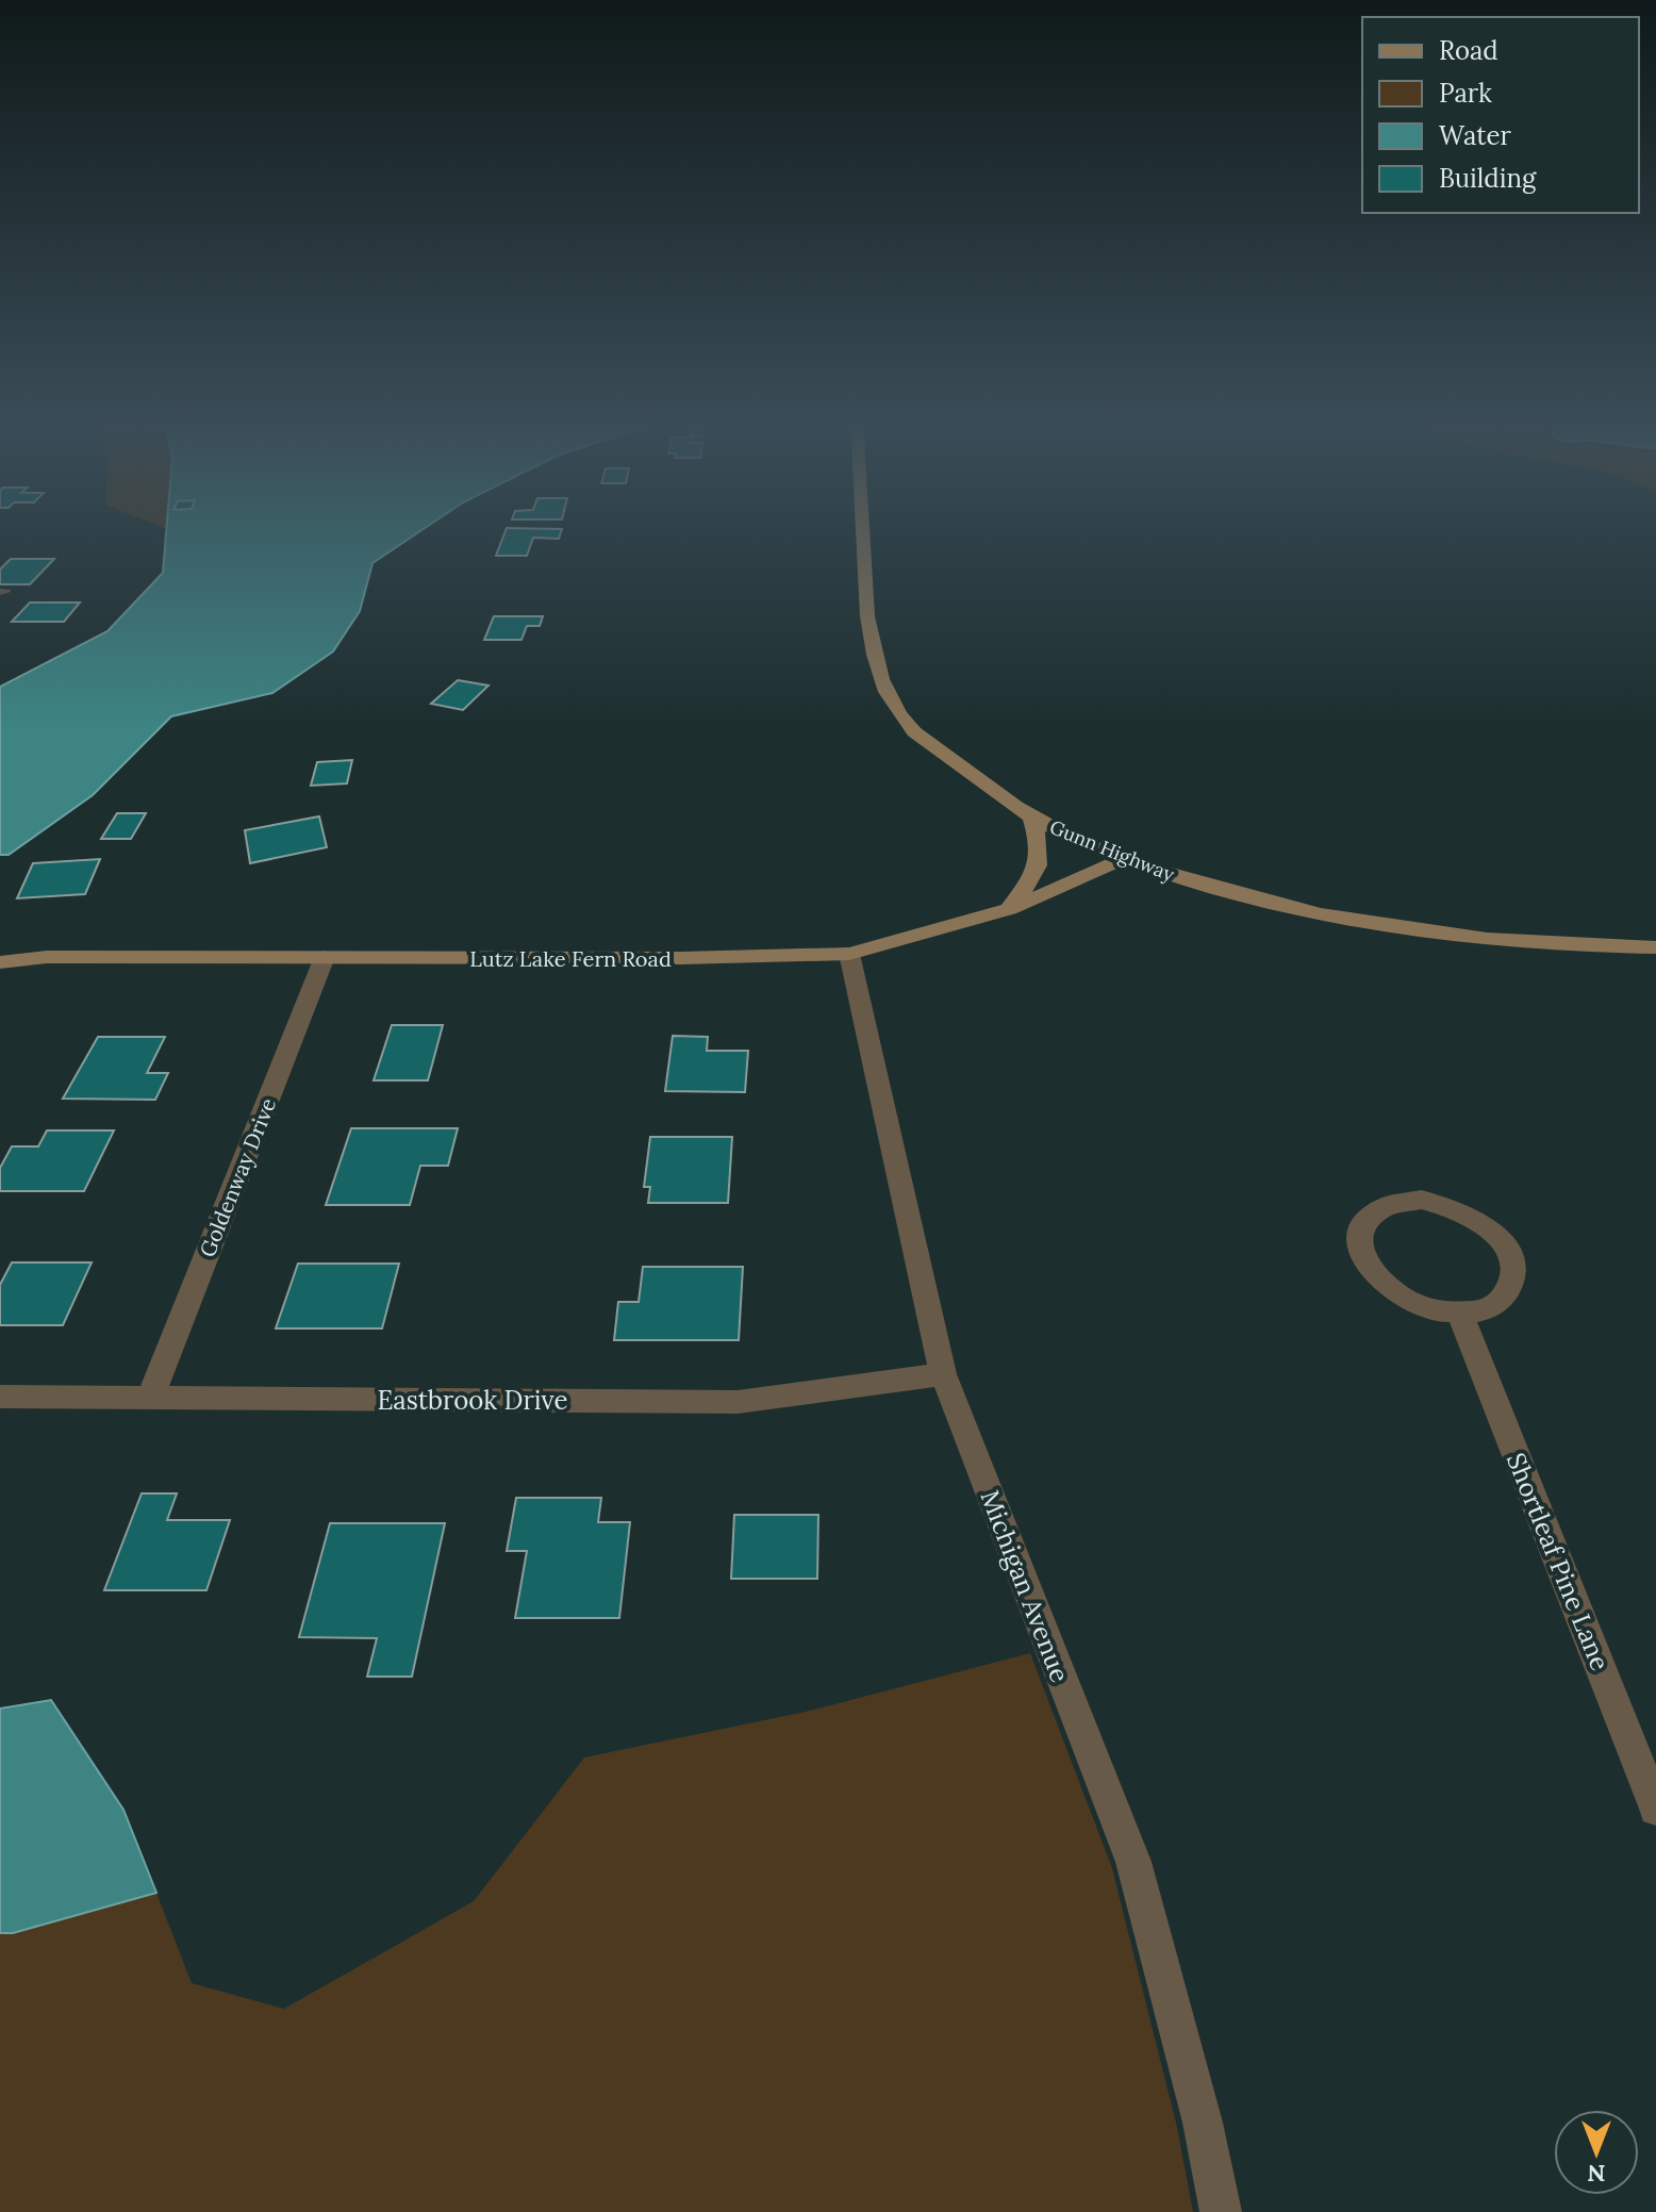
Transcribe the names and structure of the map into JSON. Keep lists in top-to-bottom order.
{
  "streets": {
    "main road": ["Gunn Highway", "Lutz Lake Fern Road"],
    "street": [
      "Goldenway Drive",
      "Eastbrook Drive",
      "Shortleaf Pine Lane",
      "Michigan Avenue"
    ]
  },
  "crossings": [
    ["Gunn Highway", "Lutz Lake Fern Road"],
    ["Lutz Lake Fern Road", "Goldenway Drive"],
    ["Lutz Lake Fern Road", "Michigan Avenue"],
    ["Goldenway Drive", "Eastbrook Drive"],
    ["Eastbrook Drive", "Michigan Avenue"]
  ],
  "legend": [
    "Road",
    "Park",
    "Water",
    "Building"
  ],
  "north": "bottom"
}
